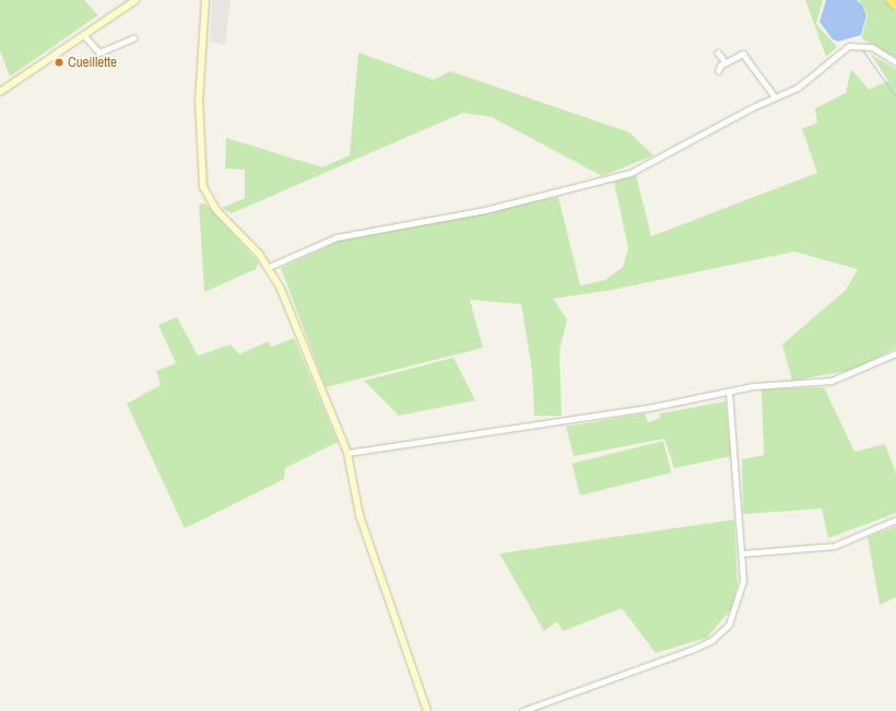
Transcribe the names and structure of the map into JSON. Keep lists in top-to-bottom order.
{
  "places": ["Cueillette"]
}
